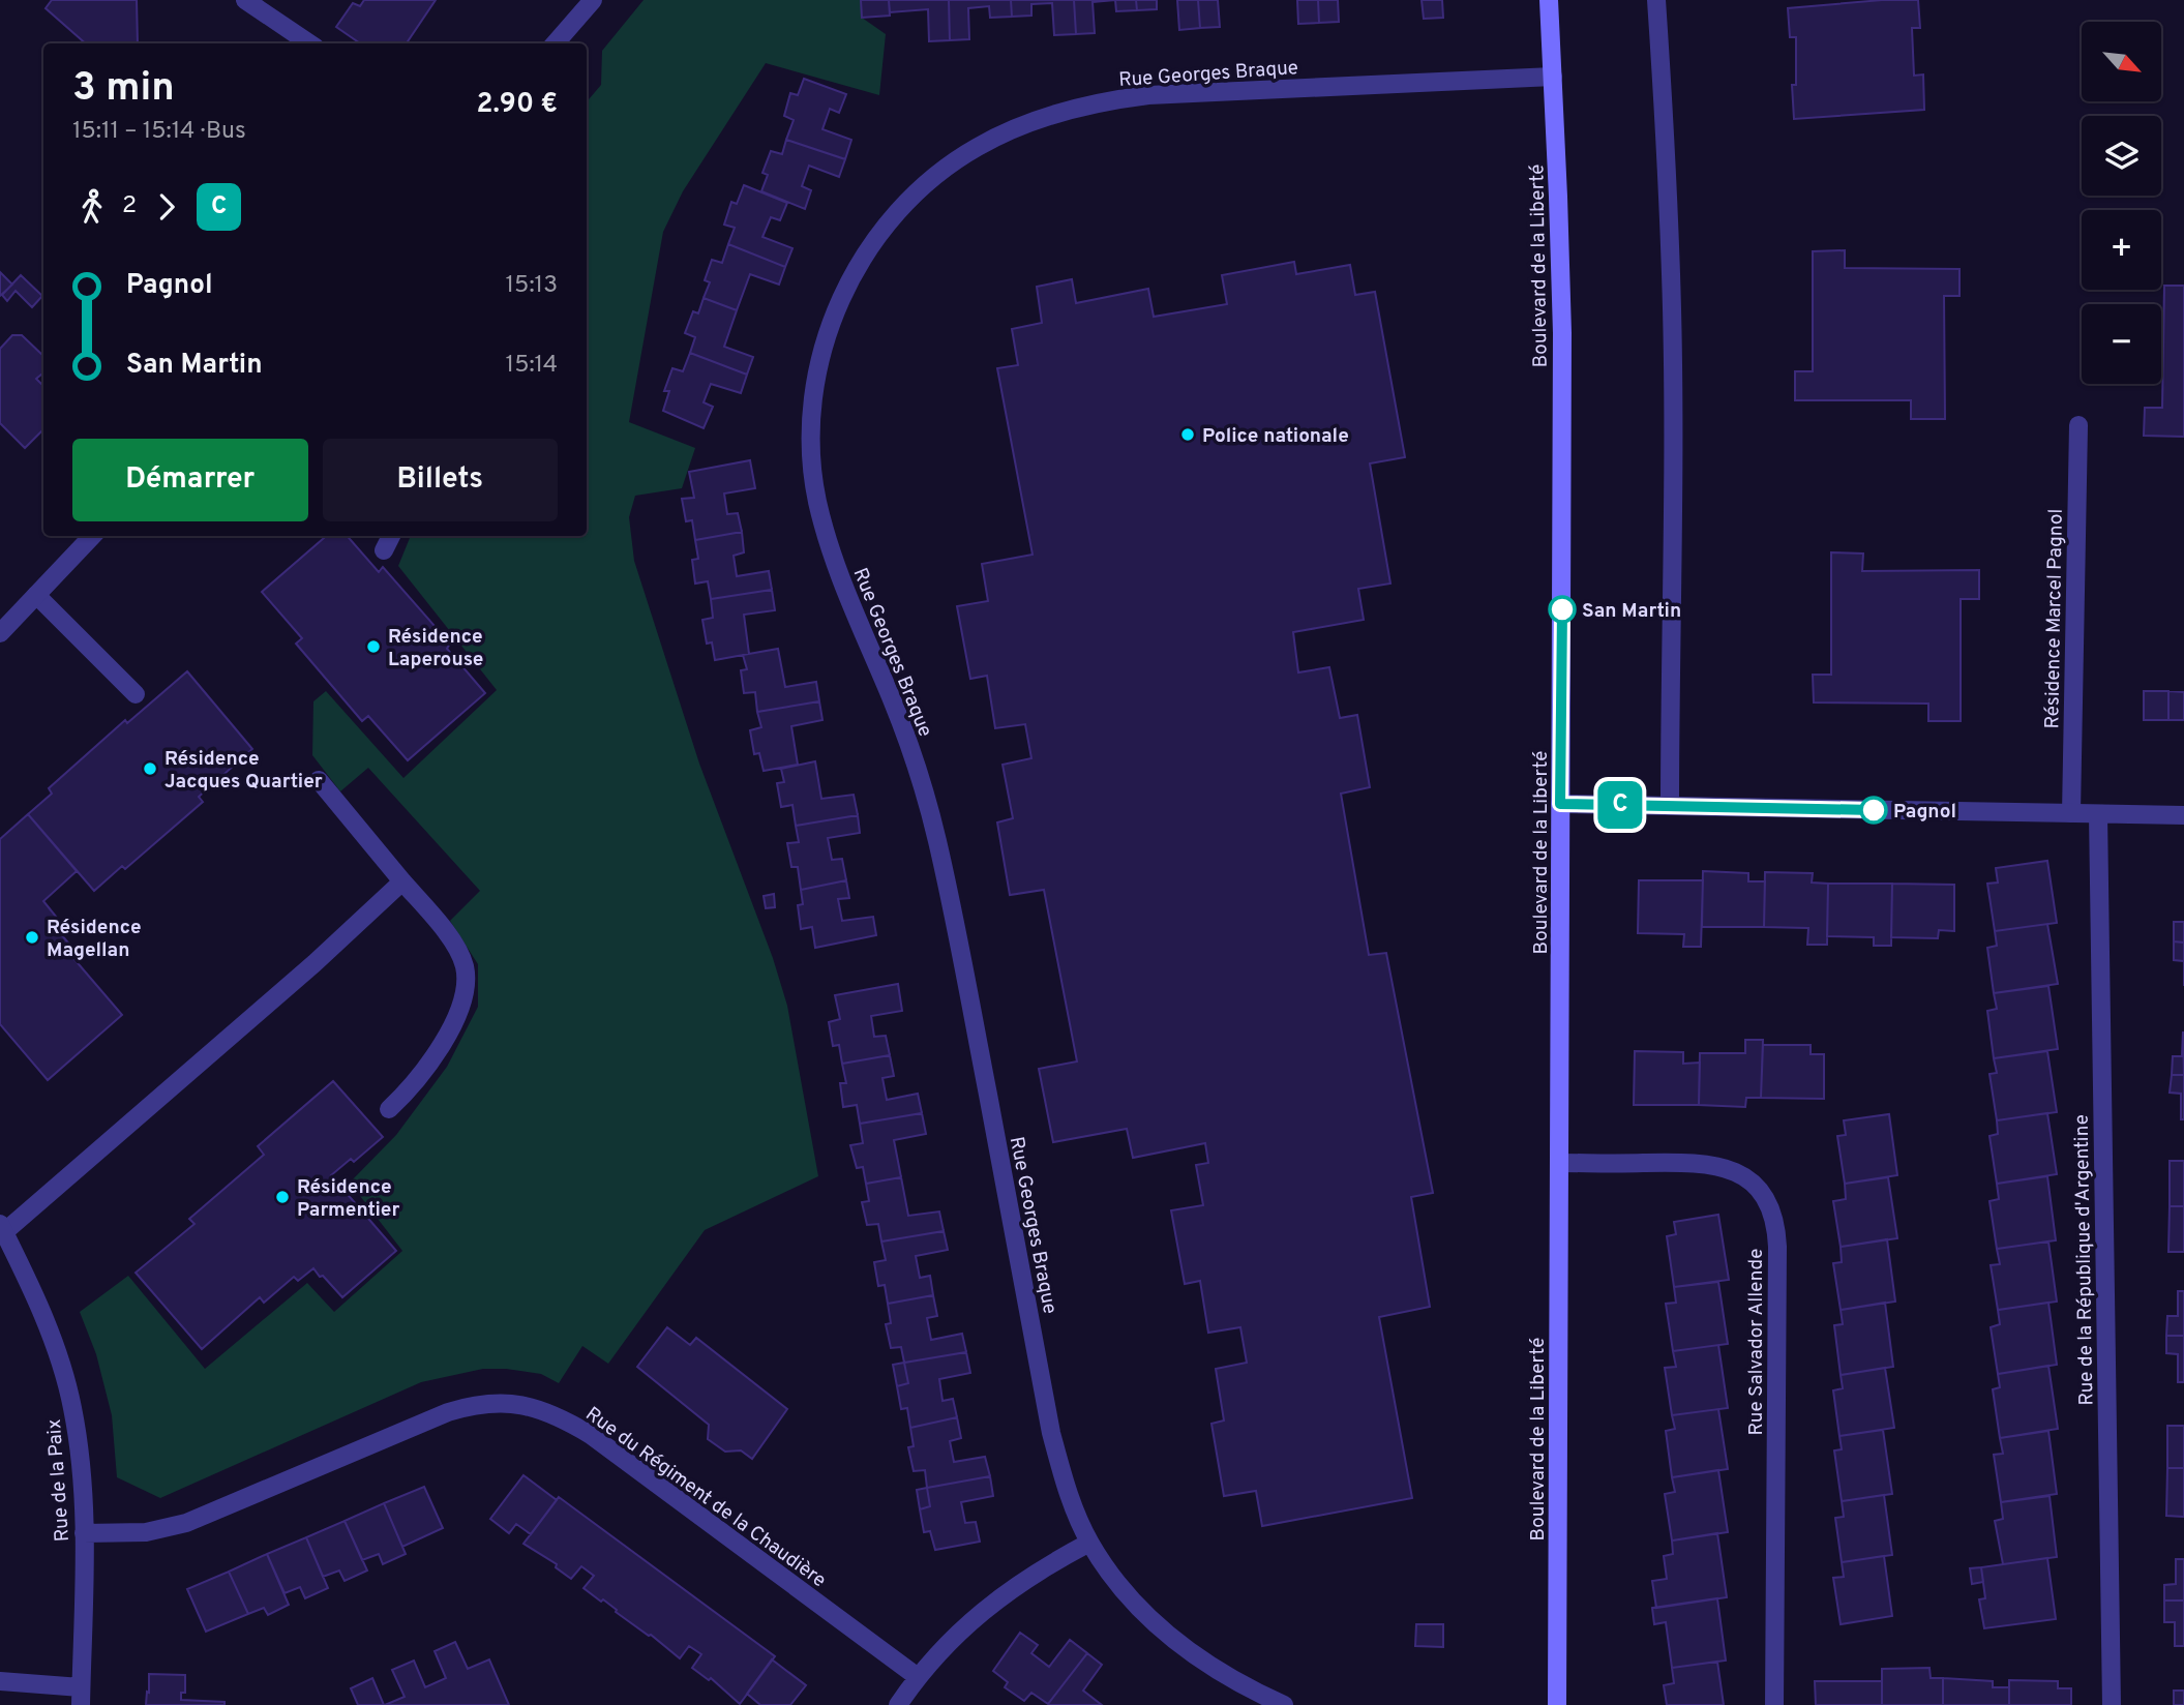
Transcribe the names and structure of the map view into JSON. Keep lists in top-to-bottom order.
{
  "streets": {
    "main road": ["Boulevard de la Liberté"],
    "street": [
      "Rue Georges Braque",
      "Résidence Marcel Pagnol",
      "Rue de la République d'Argentine",
      "Rue Salvador Allende",
      "Rue de la Paix",
      "Rue du Régiment de la Chaudière"
    ]
  },
  "crossings": [
    ["Rue Georges Braque", "Boulevard de la Liberté"],
    ["Boulevard de la Liberté", "Rue Salvador Allende"],
    ["Rue de la Paix", "Rue du Régiment de la Chaudière"]
  ],
  "places": [
    "Police nationale",
    "San Martin",
    "Résidence Laperouse",
    "Résidence Jacques Quartier",
    "Pagnol",
    "Résidence Magellan",
    "Résidence Parmentier"
  ],
  "lines": ["bus line C"],
  "north": "bottom right",
  "page": {
    "on_map": "C",
    "map_buttons": ["+", "−"],
    "heading": ["3 min", "15:11 – 15:14 · Bus", "2.90 €"],
    "legs": ["2", "C"],
    "list": [
      {
        "name": "Pagnol",
        "value": "15:13"
      },
      {
        "name": "San Martin",
        "value": "15:14"
      }
    ],
    "buttons": ["Démarrer", "Billets"]
  }
}
